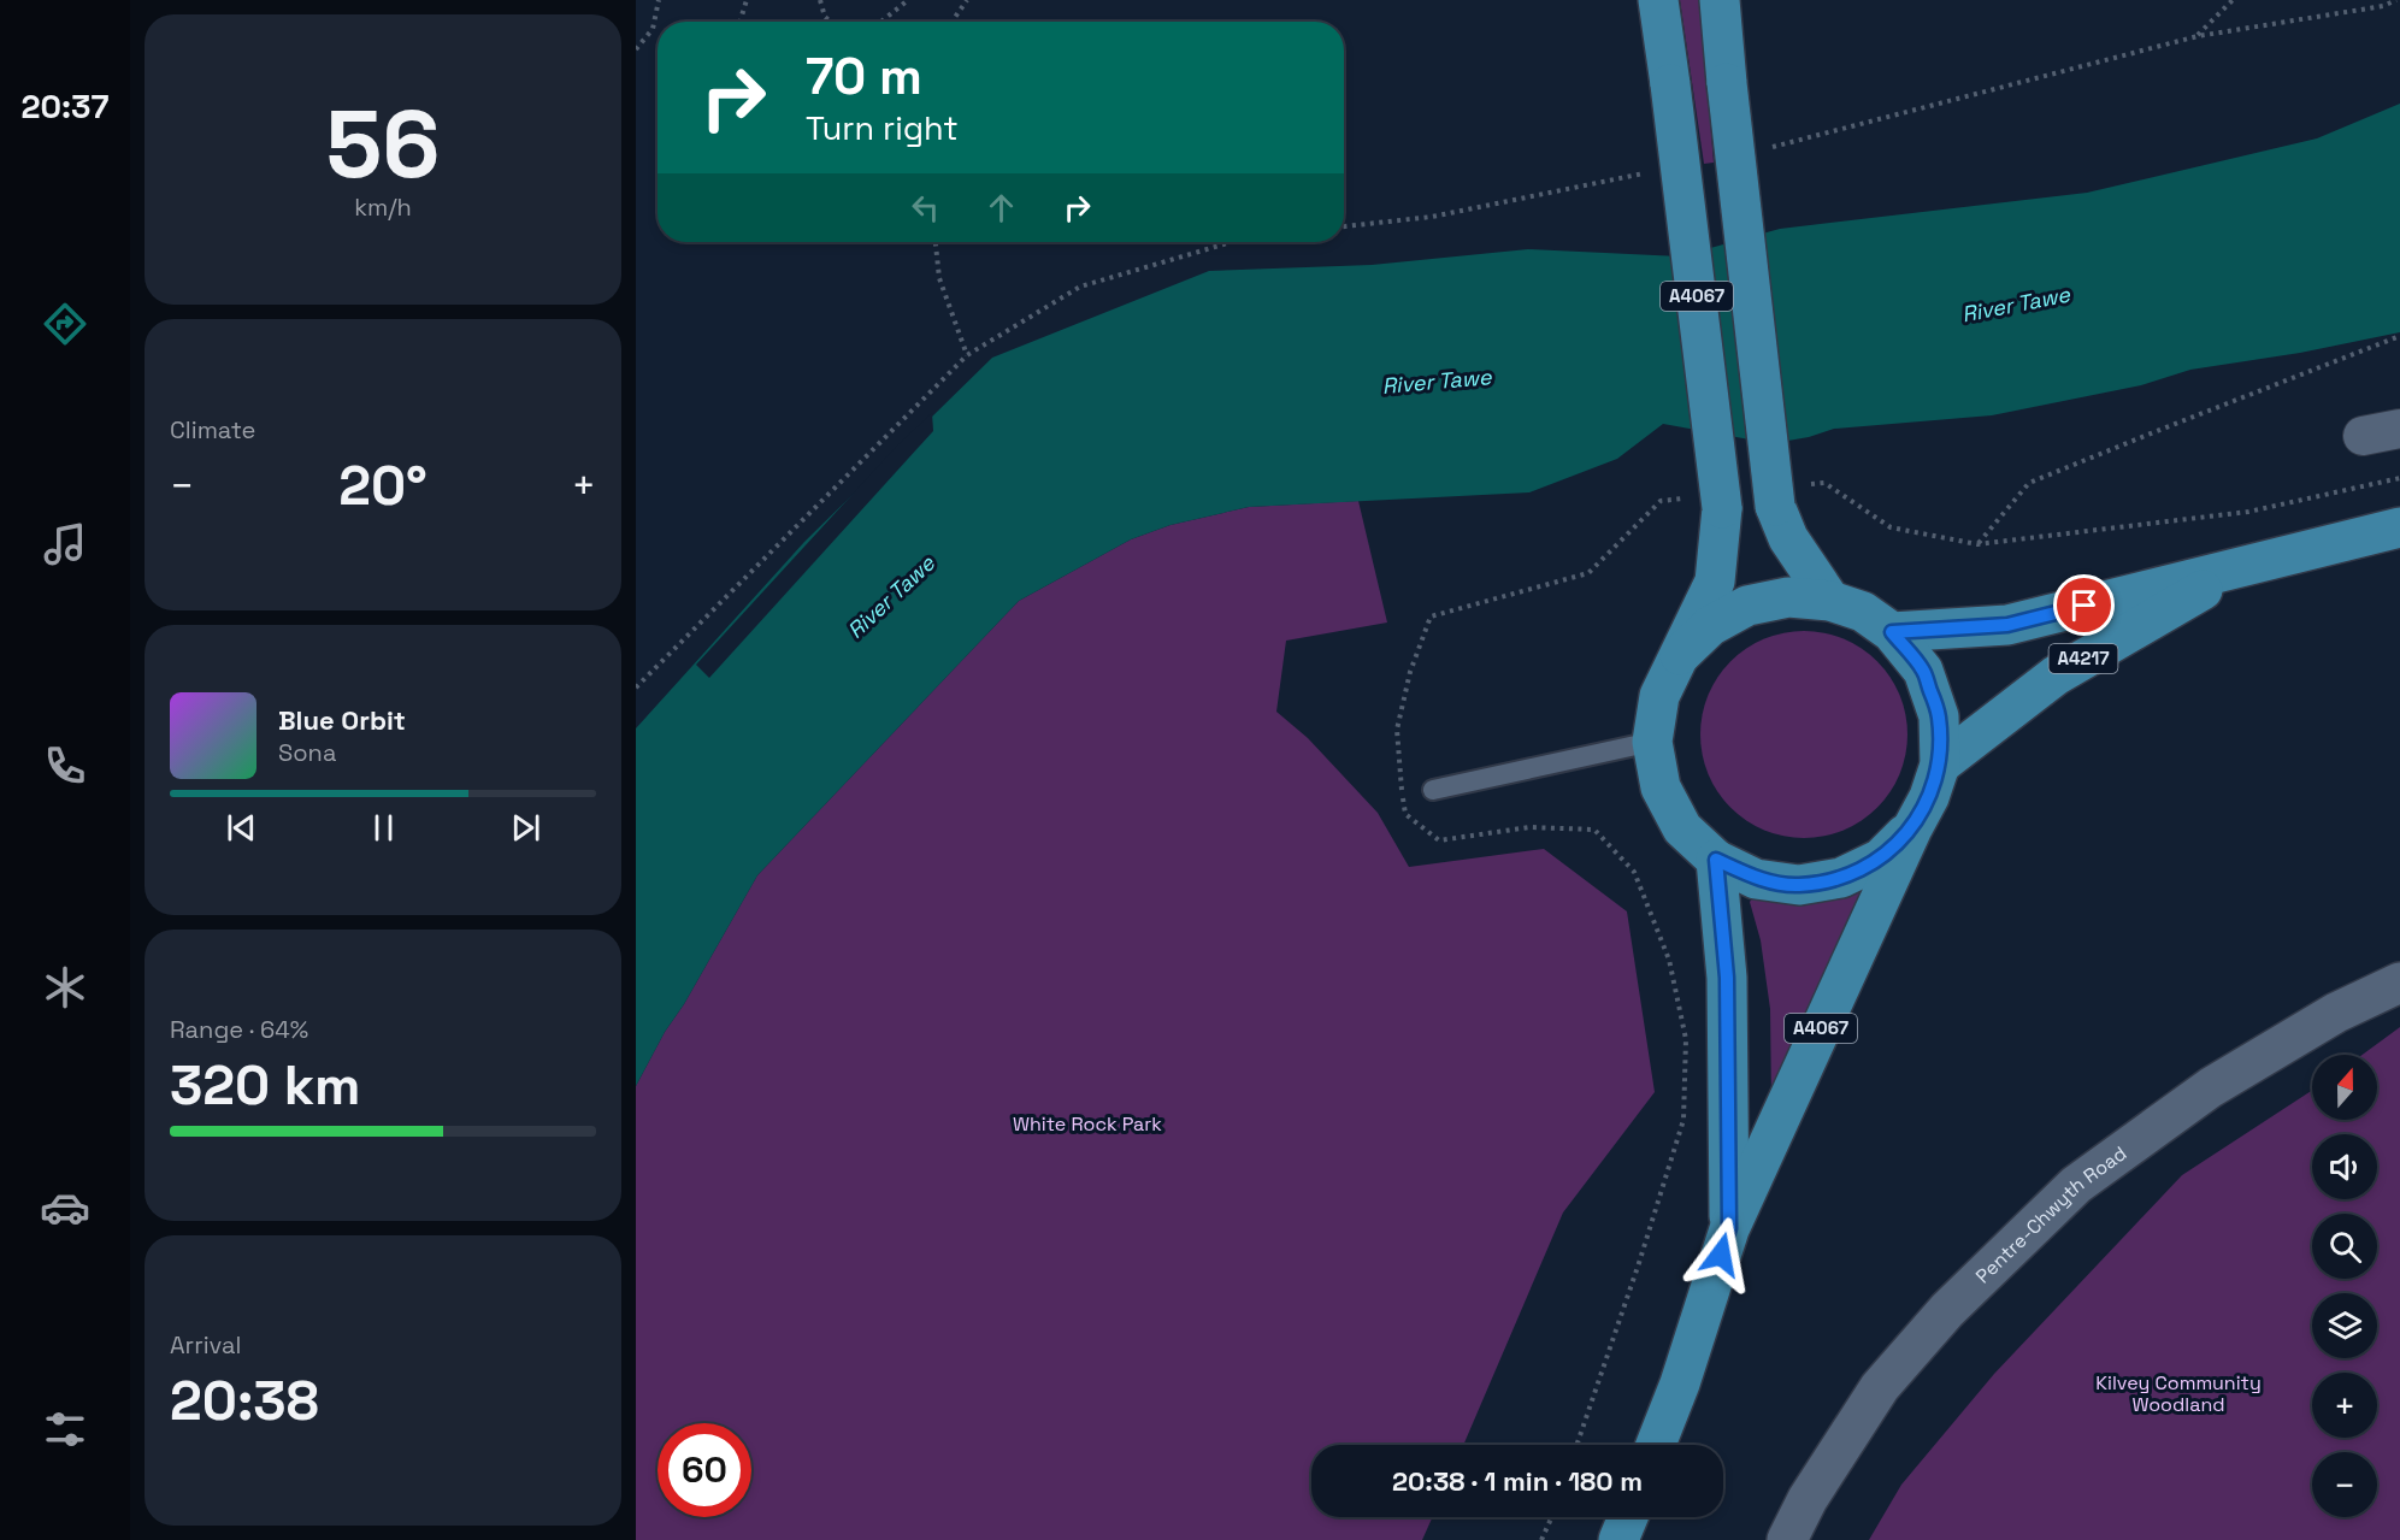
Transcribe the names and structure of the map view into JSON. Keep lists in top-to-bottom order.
{
  "streets": {
    "main road": ["A4067", "A4217", "Pentre-Chwyth Road"]
  },
  "crossings": [
    ["A4067", "A4217"]
  ],
  "water": ["River Tawe"],
  "parks": ["White Rock Park", "Kilvey Community Woodland"],
  "north": "top",
  "page": {
    "tabs": "20:37",
    "tile": [
      ["56", "km/h"],
      "Climate",
      ["Range · 64%", "320 km"],
      ["Arrival", "20:38"]
    ],
    "turn": ["70 m", "Turn right"],
    "heat": ["−", "20°", "+"],
    "song": ["Blue Orbit", "Sona"],
    "map_buttons": ["+", "−"],
    "limit": "60",
    "trip": "20:38 · 1 min · 180 m"
  }
}
